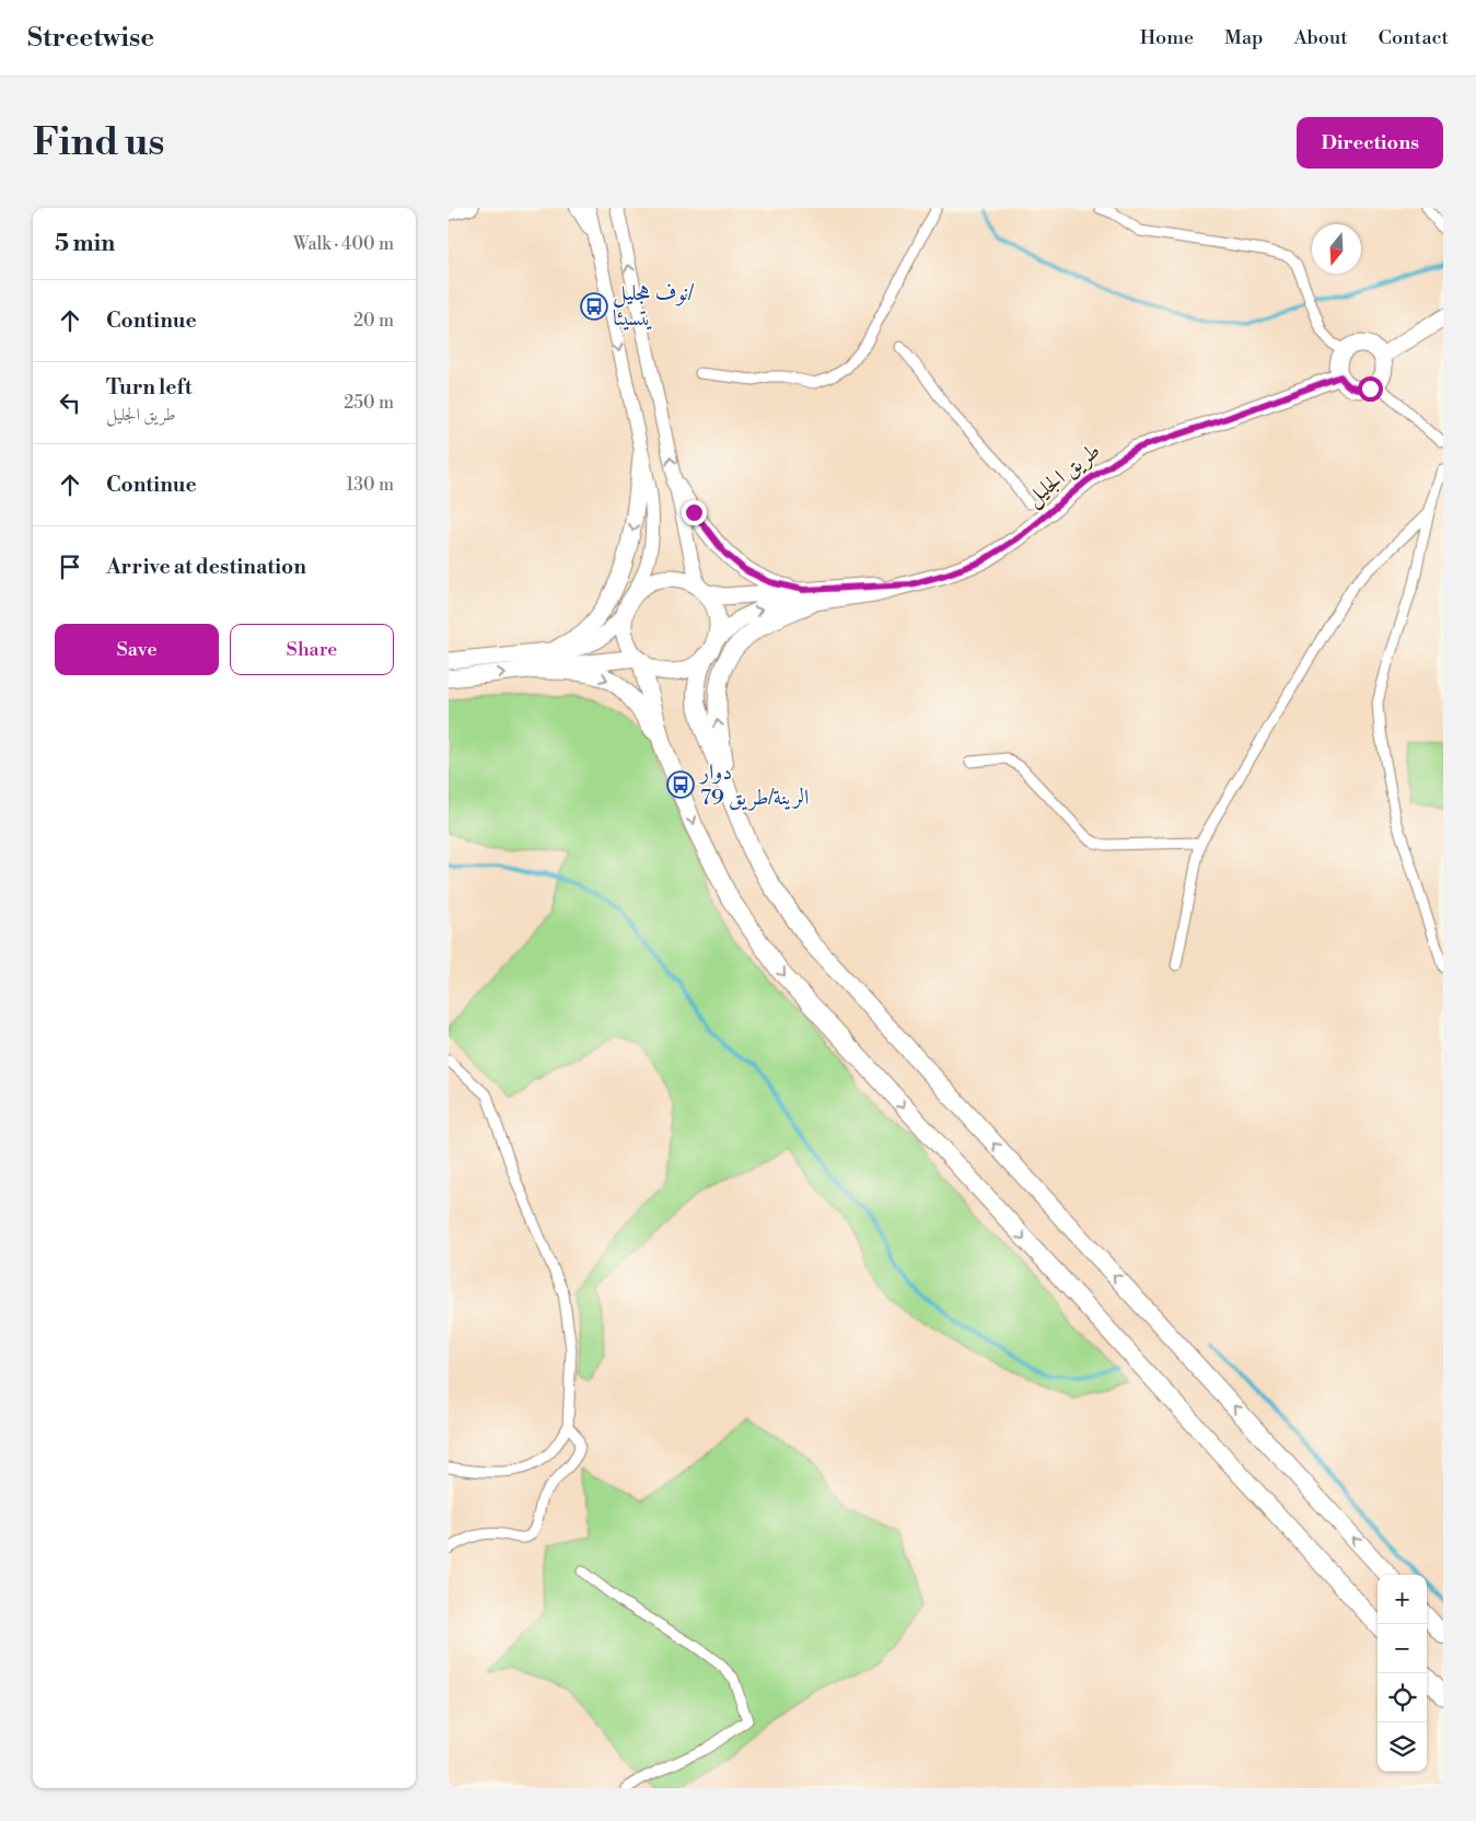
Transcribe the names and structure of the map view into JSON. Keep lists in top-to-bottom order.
{
  "streets": {
    "main road": ["طريق الجليل"]
  },
  "places": {
    "bus stop": ["نوف هجليل/ يتسيئا", "دوار الرينة/طريق 79"]
  },
  "north": "bottom",
  "page": {
    "header": "Streetwise",
    "nav": [
      "Home",
      "Map",
      "About",
      "Contact"
    ],
    "buttons": [
      "Directions",
      ["Save", "Share"]
    ],
    "title": "Find us",
    "heading": ["5 min", "Walk · 400 m"],
    "list": [
      ["Continue", "20 m"],
      ["Turn left", "طريق الجليل", "250 m"],
      ["Continue", "130 m"],
      "Arrive at destination"
    ],
    "map_buttons": ["+", "−"]
  }
}
